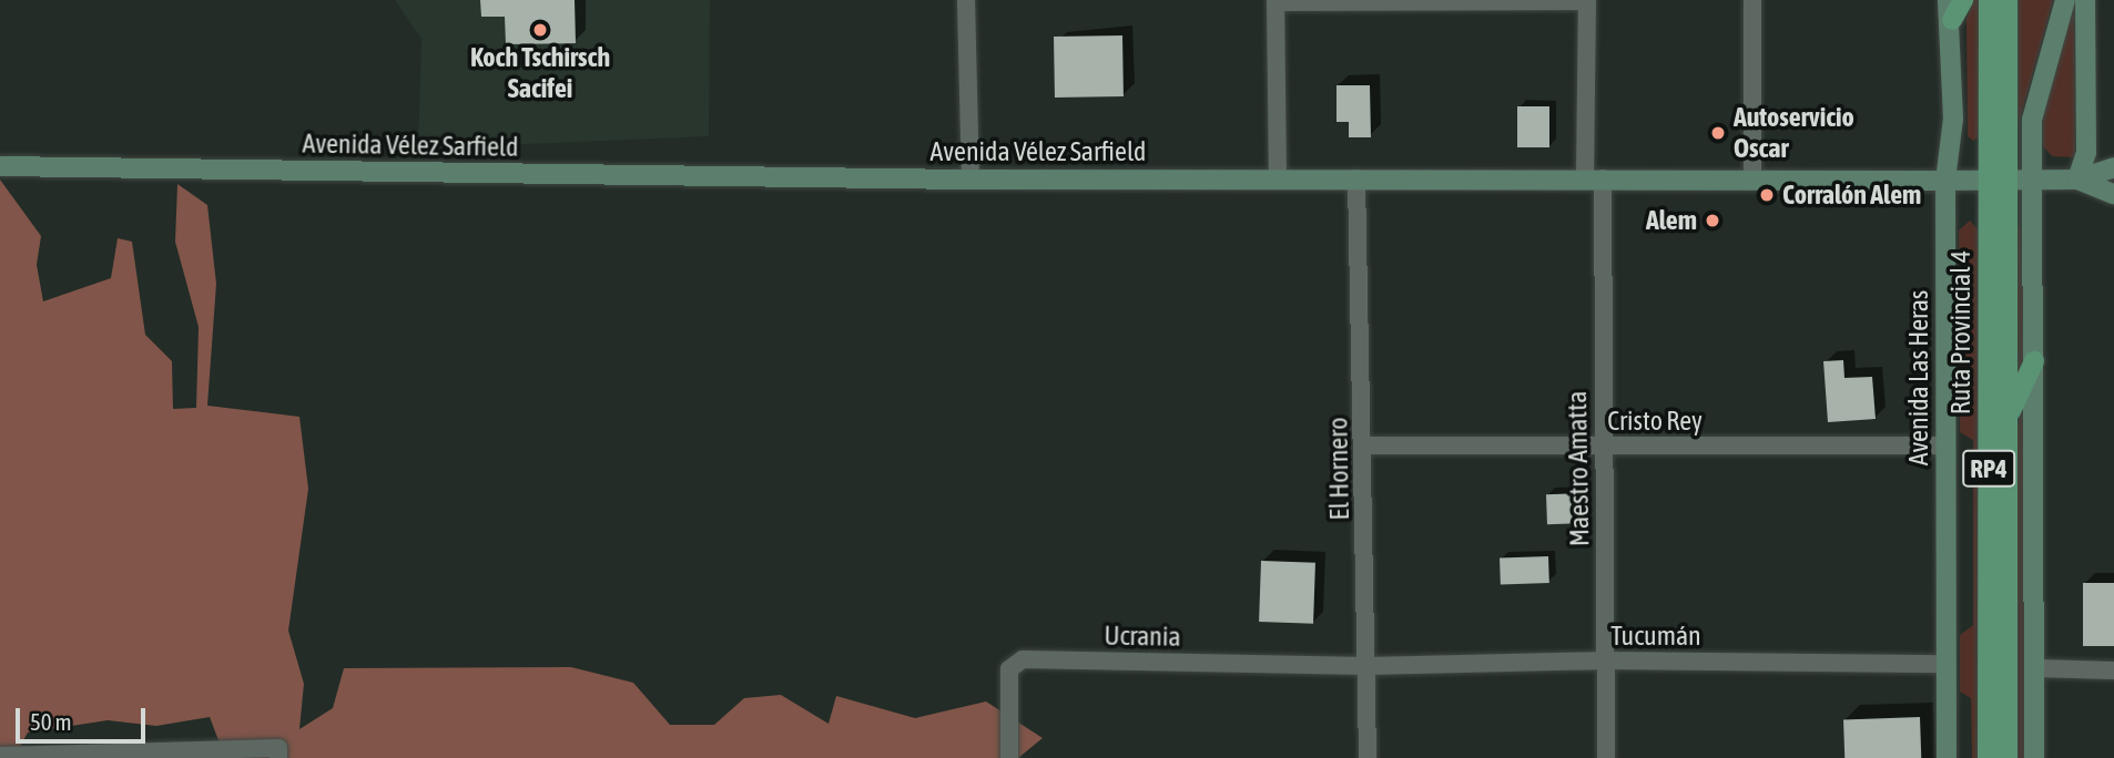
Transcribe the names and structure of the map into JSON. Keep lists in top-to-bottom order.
{
  "streets": {
    "main road": [
      "Avenida Vélez Sarfield",
      "Ruta Provincial 4",
      "Avenida Las Heras",
      "RP4"
    ],
    "street": [
      "Cristo Rey",
      "El Hornero",
      "Maestro Amatta",
      "Ucrania",
      "Tucumán"
    ]
  },
  "crossings": [
    ["Avenida Vélez Sarfield", "Ruta Provincial 4"],
    ["Avenida Vélez Sarfield", "Avenida Las Heras"],
    ["Avenida Vélez Sarfield", "El Hornero"],
    ["Avenida Vélez Sarfield", "Maestro Amatta"],
    ["Avenida Las Heras", "Cristo Rey"],
    ["Avenida Las Heras", "Tucumán"],
    ["Cristo Rey", "El Hornero"],
    ["Cristo Rey", "Maestro Amatta"],
    ["El Hornero", "Ucrania"],
    ["El Hornero", "Tucumán"],
    ["Maestro Amatta", "Tucumán"],
    ["Ucrania", "Tucumán"]
  ],
  "places": [
    "Koch Tschirsch Sacifei",
    "Autoservicio Oscar",
    "Corralón Alem",
    "Alem"
  ],
  "scale_bar": "50 m"
}
